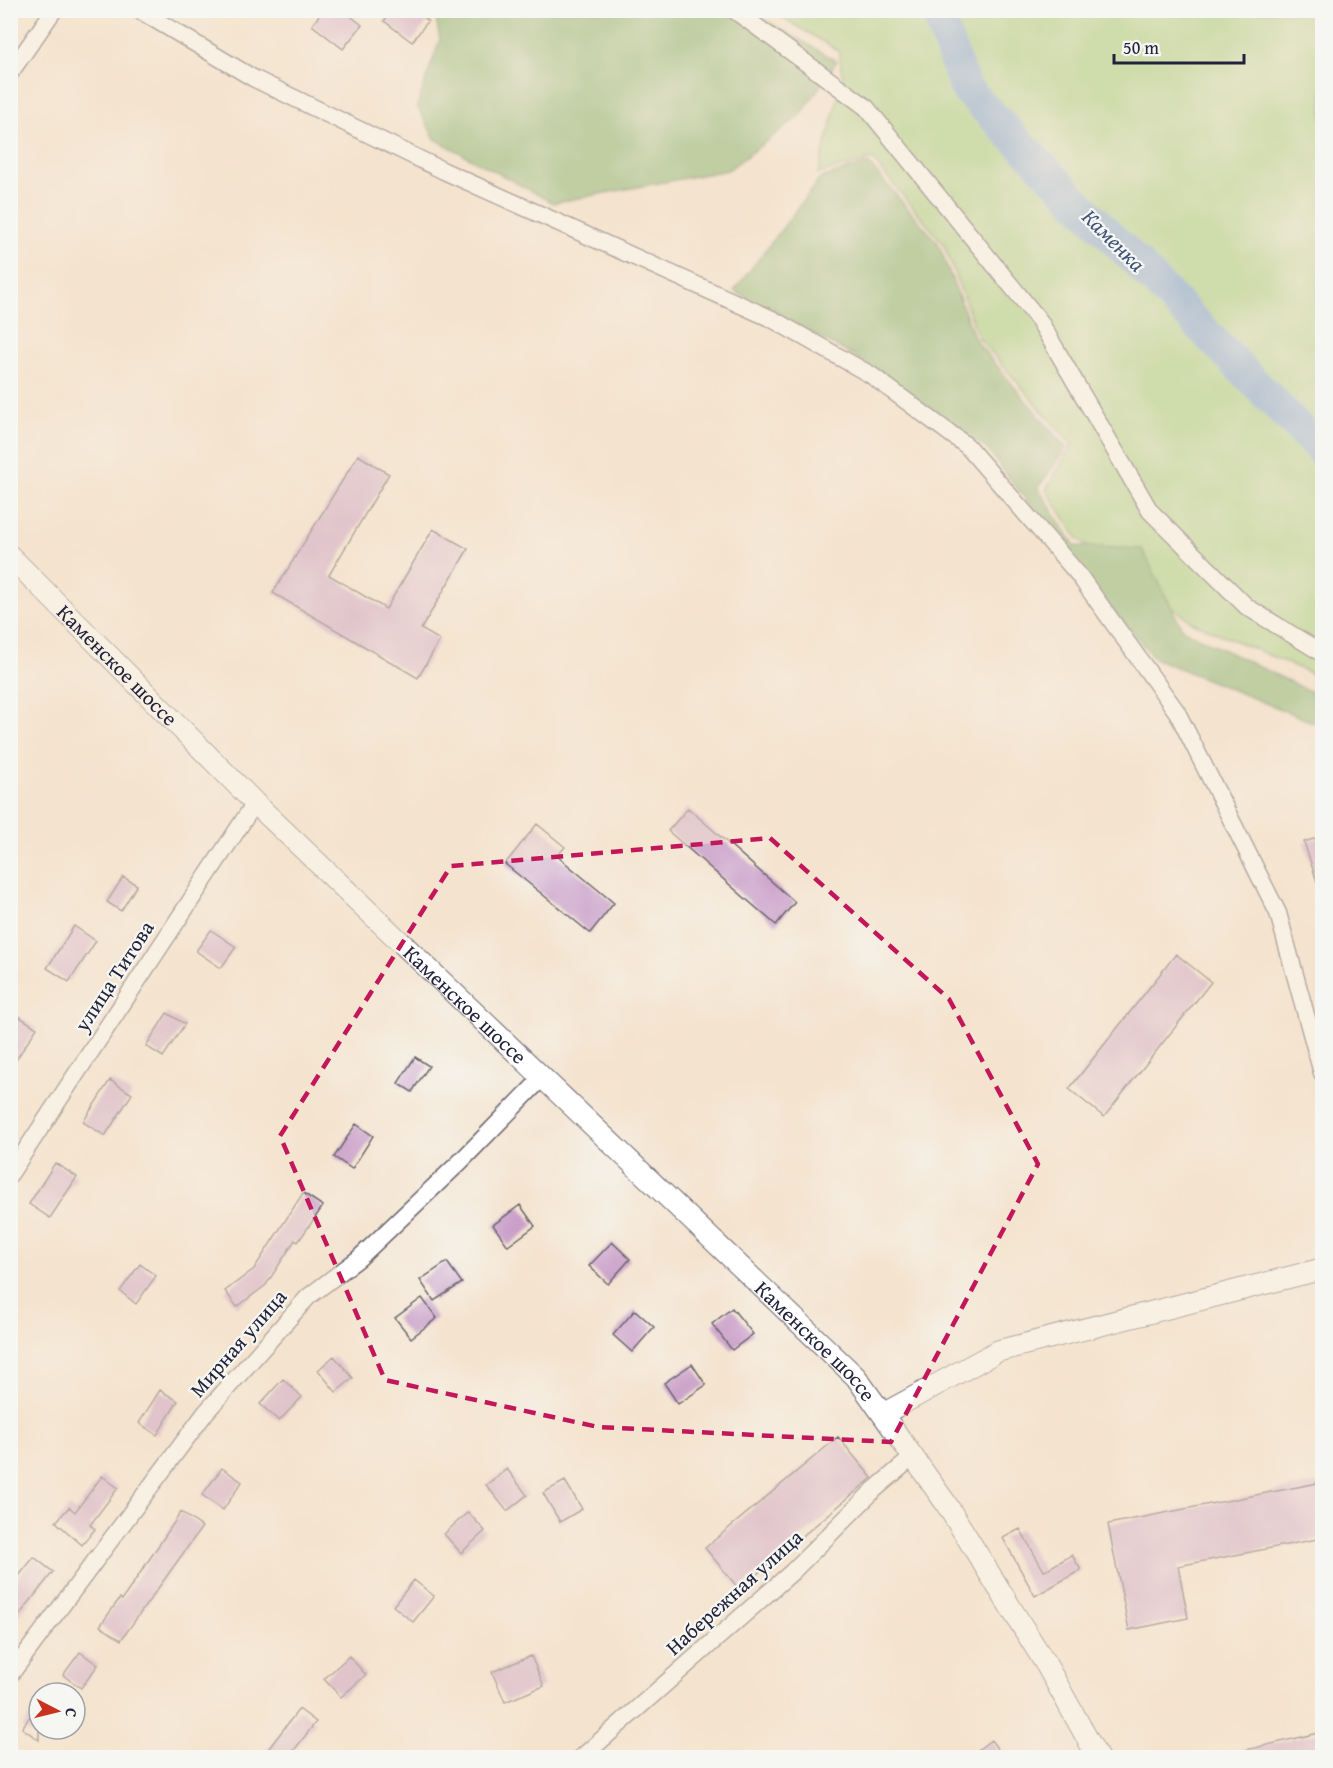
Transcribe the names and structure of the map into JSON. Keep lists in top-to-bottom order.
{
  "streets": {
    "street": [
      "Каменское шоссе",
      "улица Титова",
      "Мирная улица",
      "Набережная улица"
    ]
  },
  "crossings": [
    ["Каменское шоссе", "улица Титова"],
    ["Каменское шоссе", "Мирная улица"],
    ["Каменское шоссе", "Набережная улица"]
  ],
  "water": ["Каменка"],
  "scale_bar": "50 m",
  "north": "right"
}
